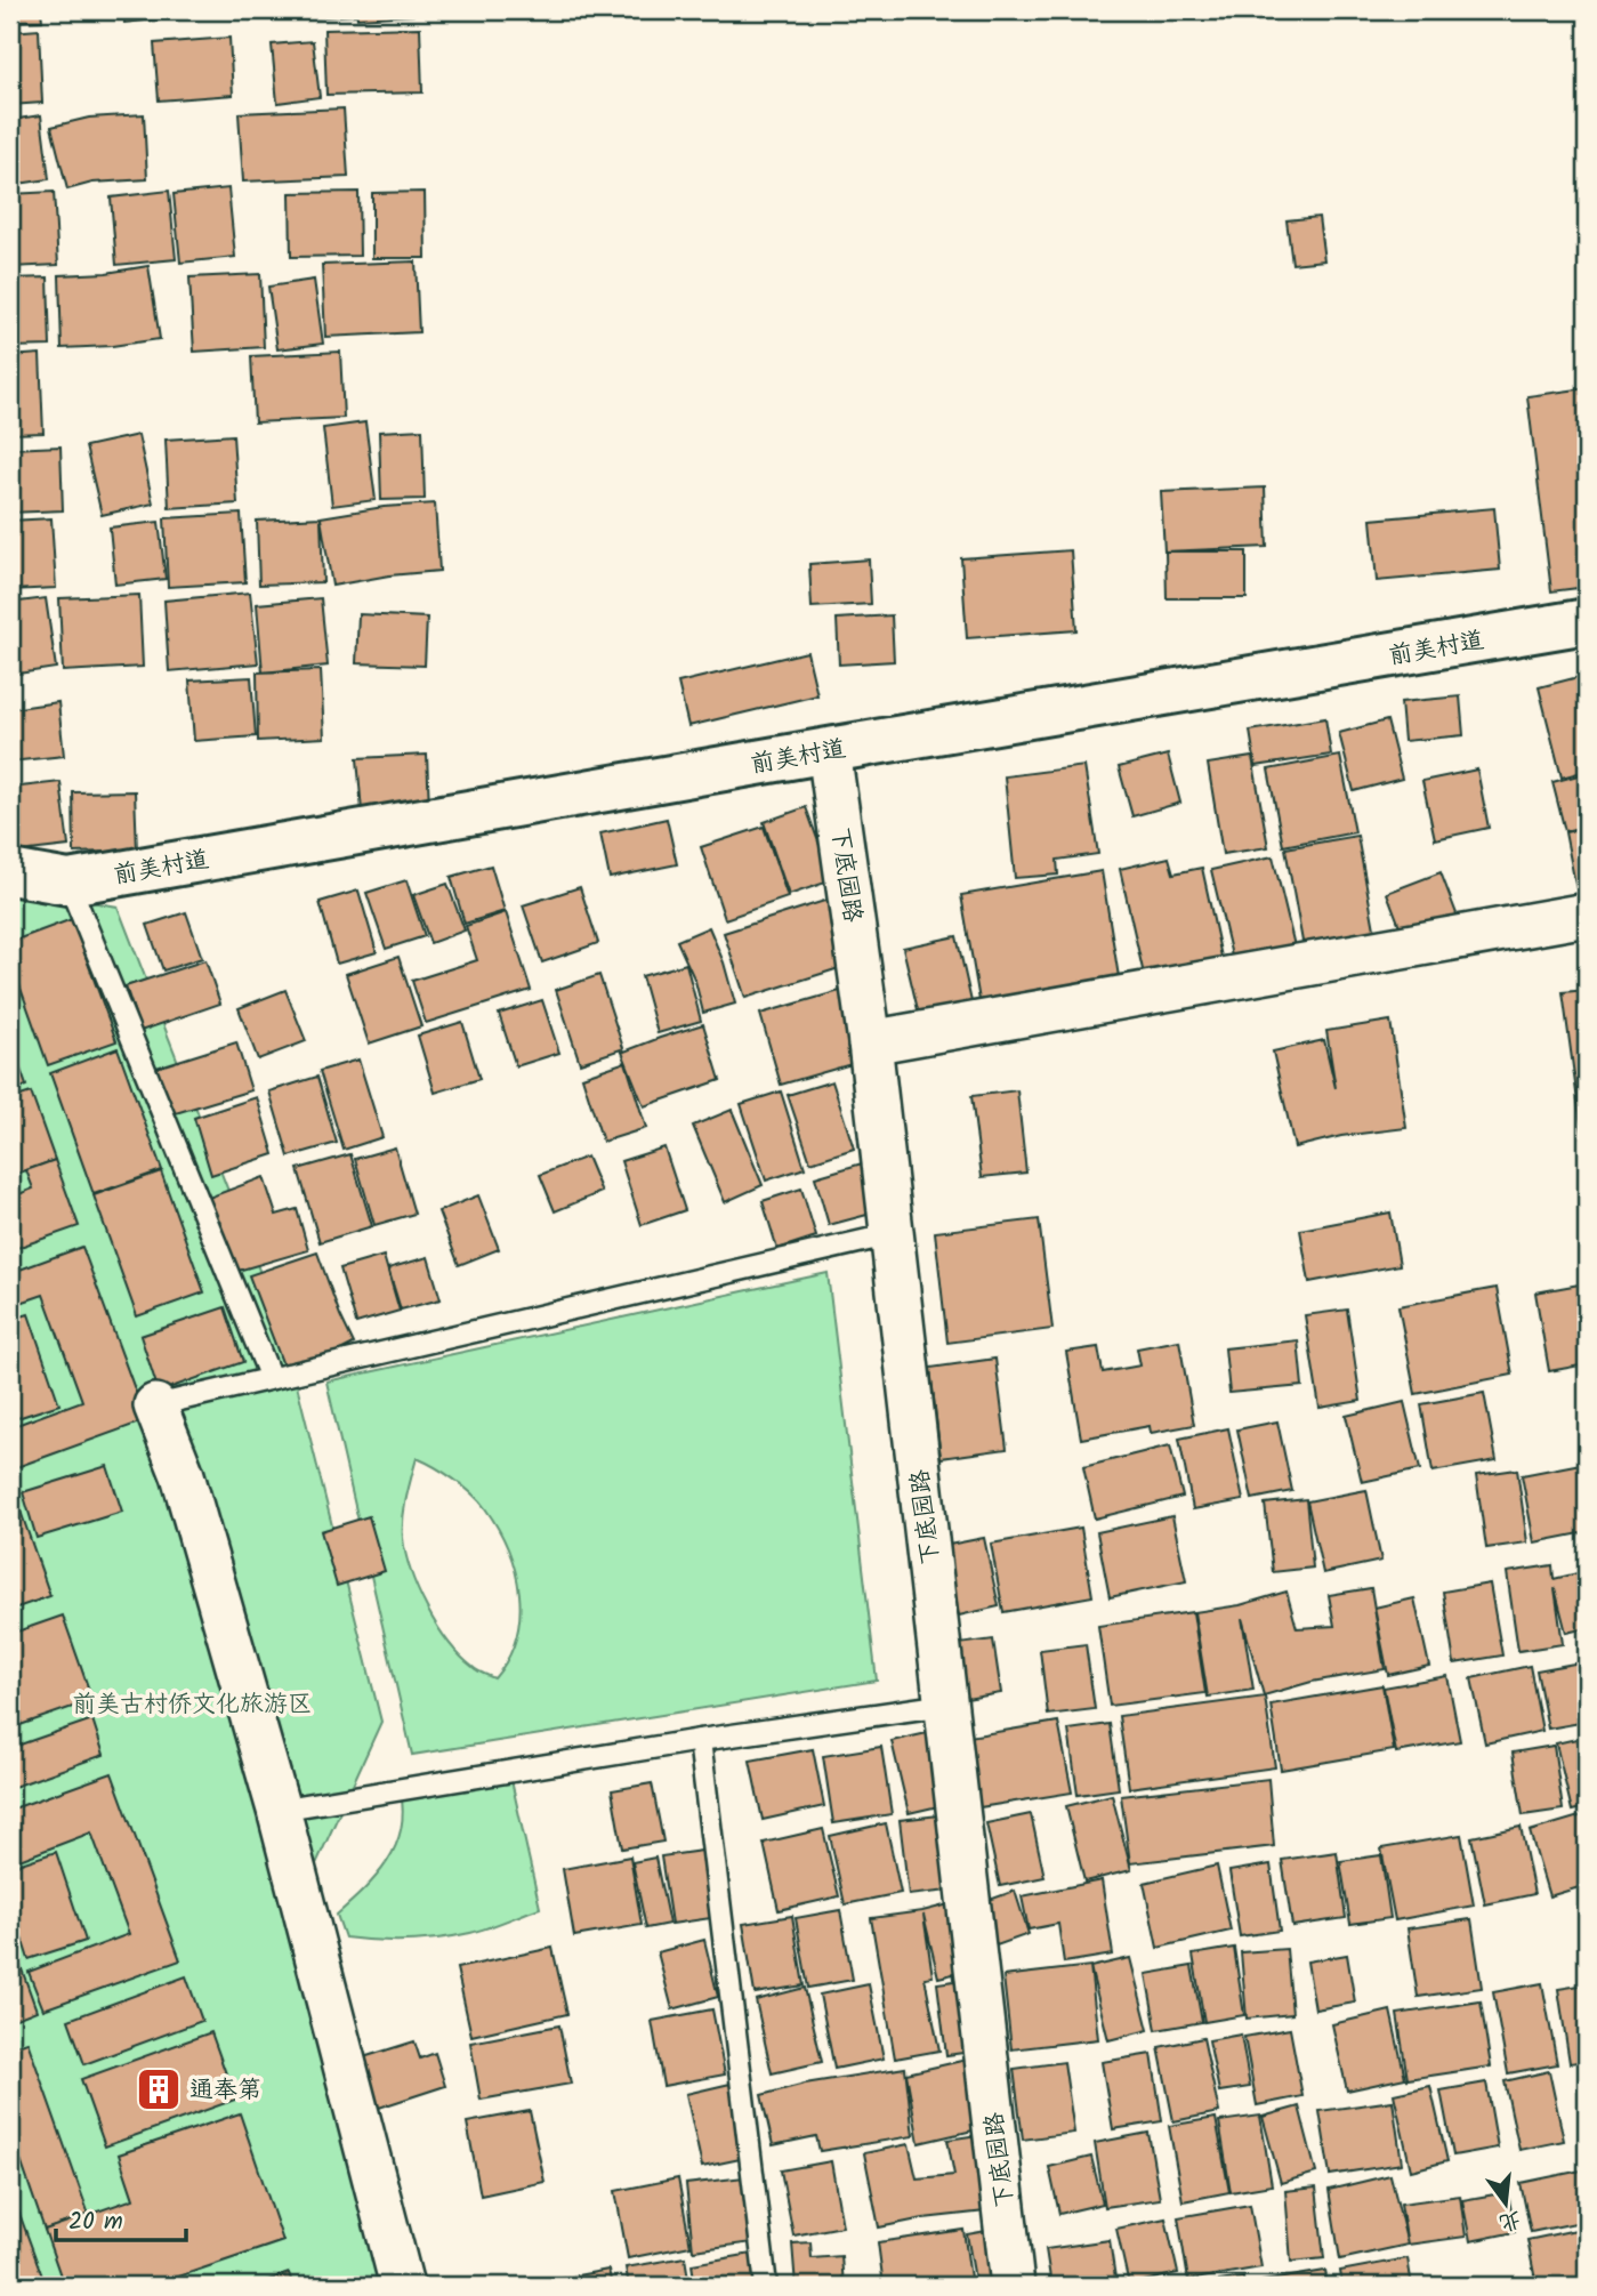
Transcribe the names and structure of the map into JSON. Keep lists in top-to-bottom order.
{
  "streets": {
    "street": ["前美村道", "下底园路"]
  },
  "crossings": [
    ["前美村道", "下底园路"]
  ],
  "parks": ["前美古村侨文化旅游区"],
  "places": {
    "building": ["通奉第"]
  },
  "scale_bar": "20 m",
  "north": "bottom"
}
